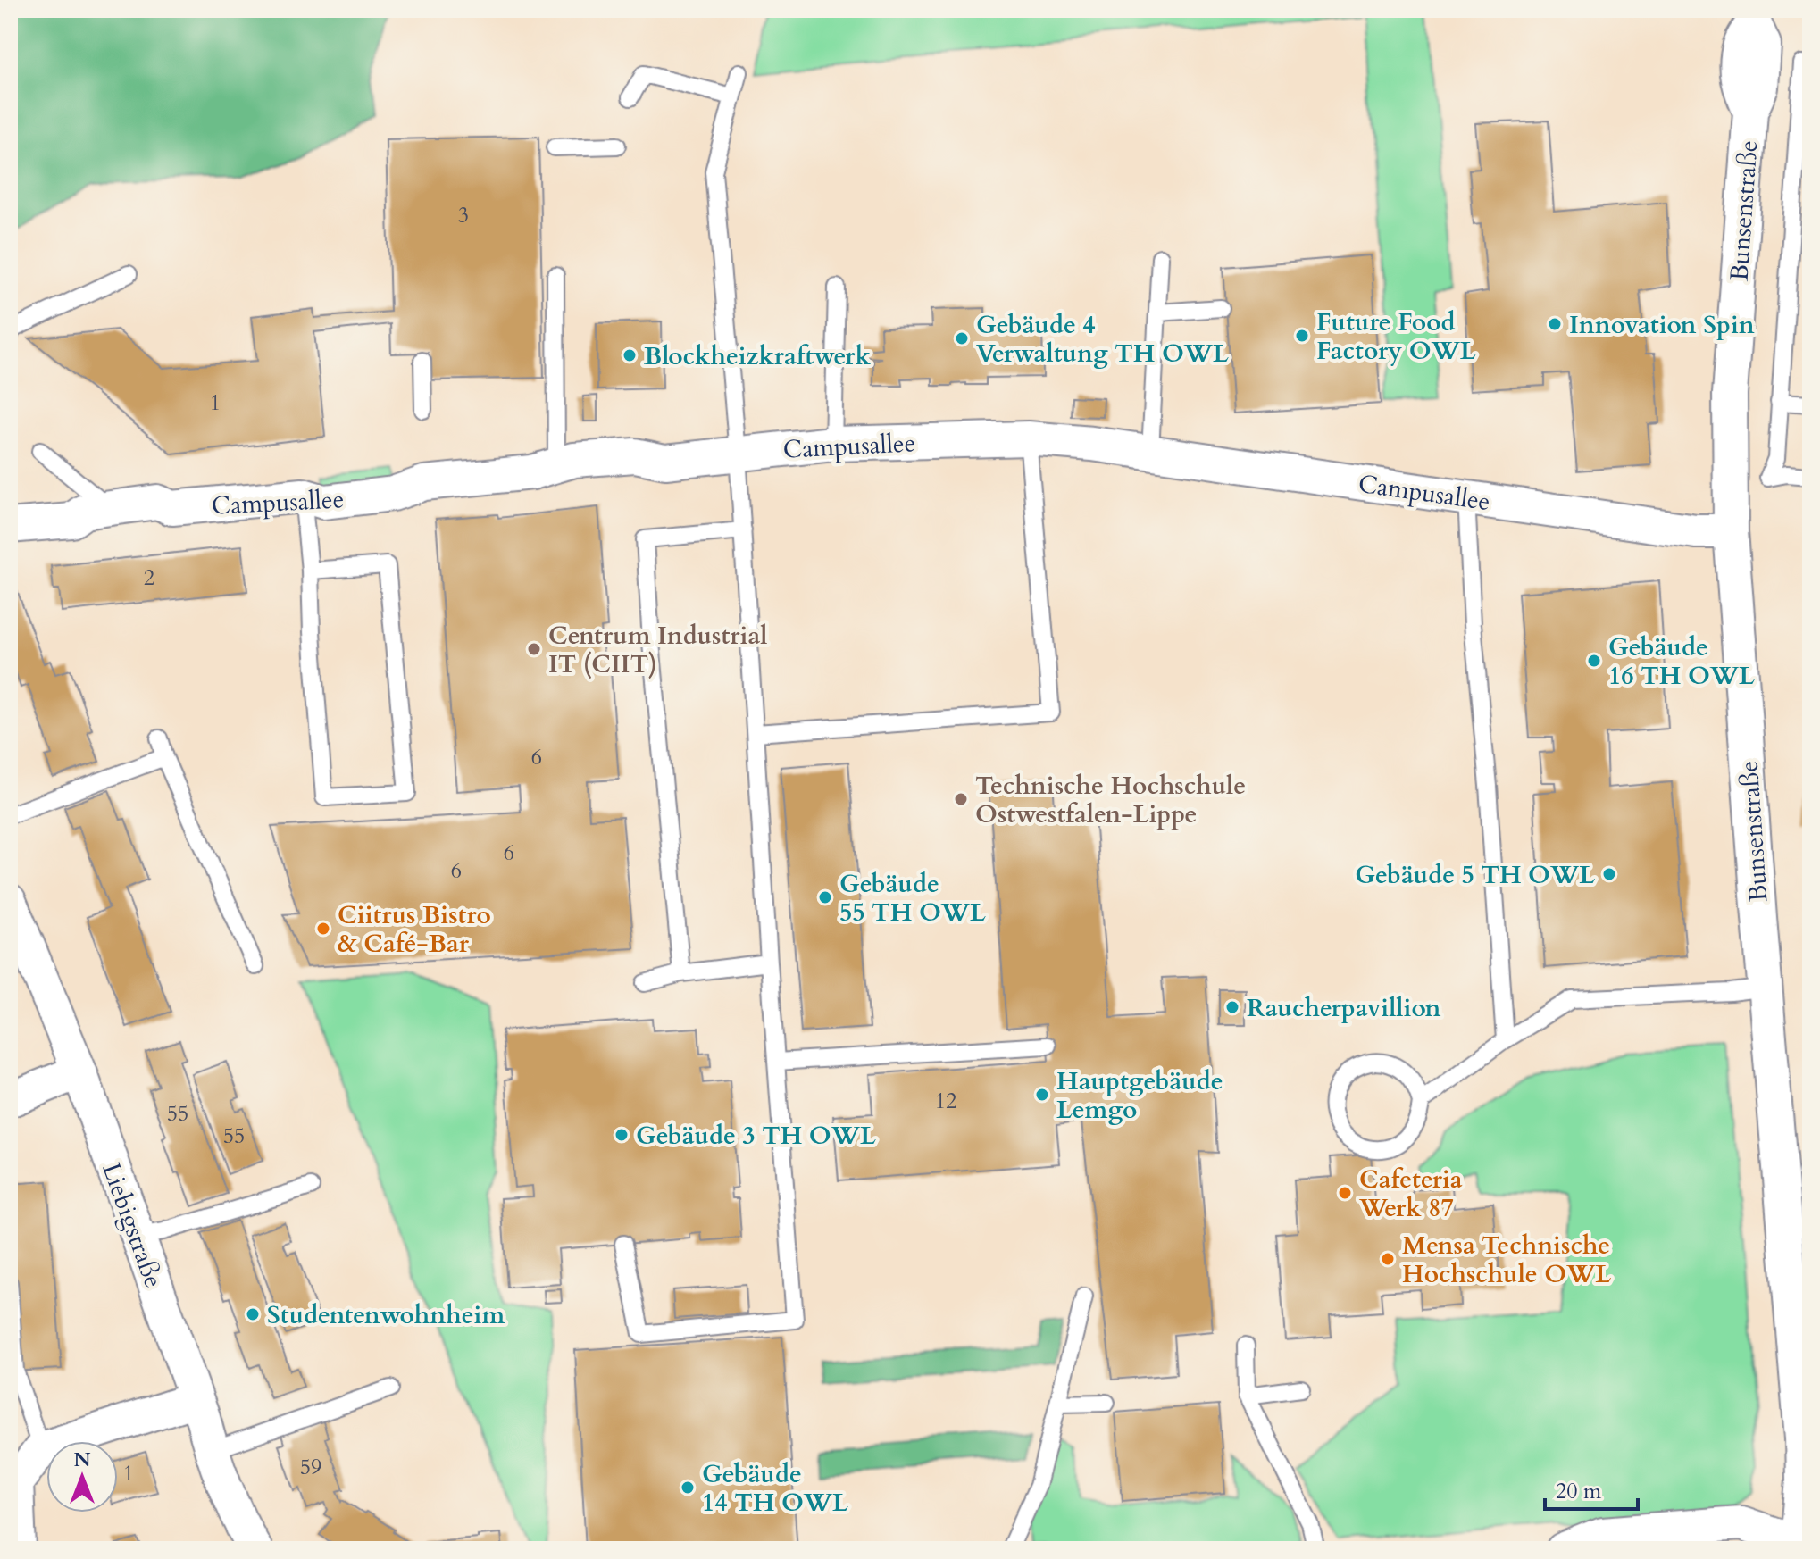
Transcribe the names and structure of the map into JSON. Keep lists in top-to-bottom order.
{
  "streets": {
    "street": ["Bunsenstraße", "Campusallee", "Liebigstraße"]
  },
  "crossings": [
    ["Bunsenstraße", "Campusallee"]
  ],
  "places": [
    "Innovation Spin",
    "Future Food Factory OWL",
    "Gebäude 4 Verwaltung TH OWL",
    "Blockheizkraftwerk",
    "Centrum Industrial IT (CIIT)",
    "Gebäude 16 TH OWL",
    "Technische Hochschule Ostwestfalen-Lippe",
    "Gebäude 5 TH OWL",
    "Gebäude 55 TH OWL",
    "Ciitrus Bistro & Café-Bar",
    "Raucherpavillion",
    "Hauptgebäude Lemgo",
    "Gebäude 3 TH OWL",
    "Cafeteria Werk 87",
    "Mensa Technische Hochschule OWL",
    "Studentenwohnheim",
    "Gebäude 14 TH OWL"
  ],
  "house_numbers": [
    "3",
    "1",
    "2",
    "6",
    "6",
    "6",
    "12",
    "55",
    "55",
    "59",
    "1"
  ],
  "scale_bar": "20 m",
  "north": "top"
}
